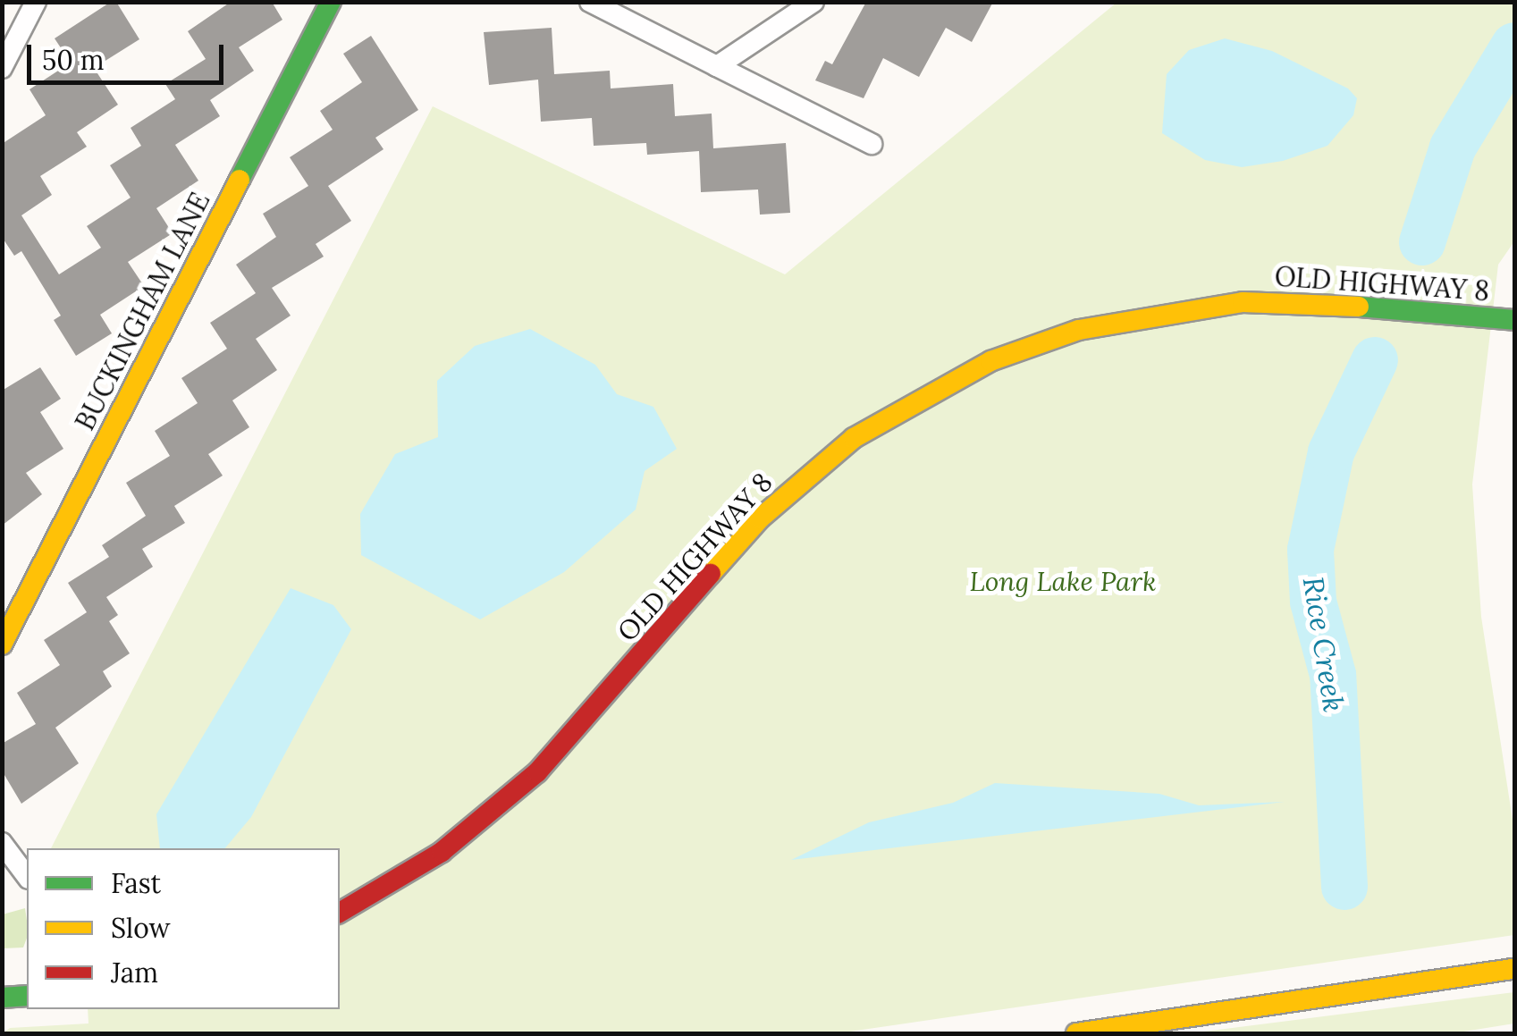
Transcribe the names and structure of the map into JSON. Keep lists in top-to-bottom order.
{
  "streets": {
    "main road": ["OLD HIGHWAY 8", "BUCKINGHAM LANE"]
  },
  "water": ["Rice Creek"],
  "parks": ["Long Lake Park"],
  "legend": ["Fast", "Slow", "Jam"],
  "scale_bar": "50 m"
}
